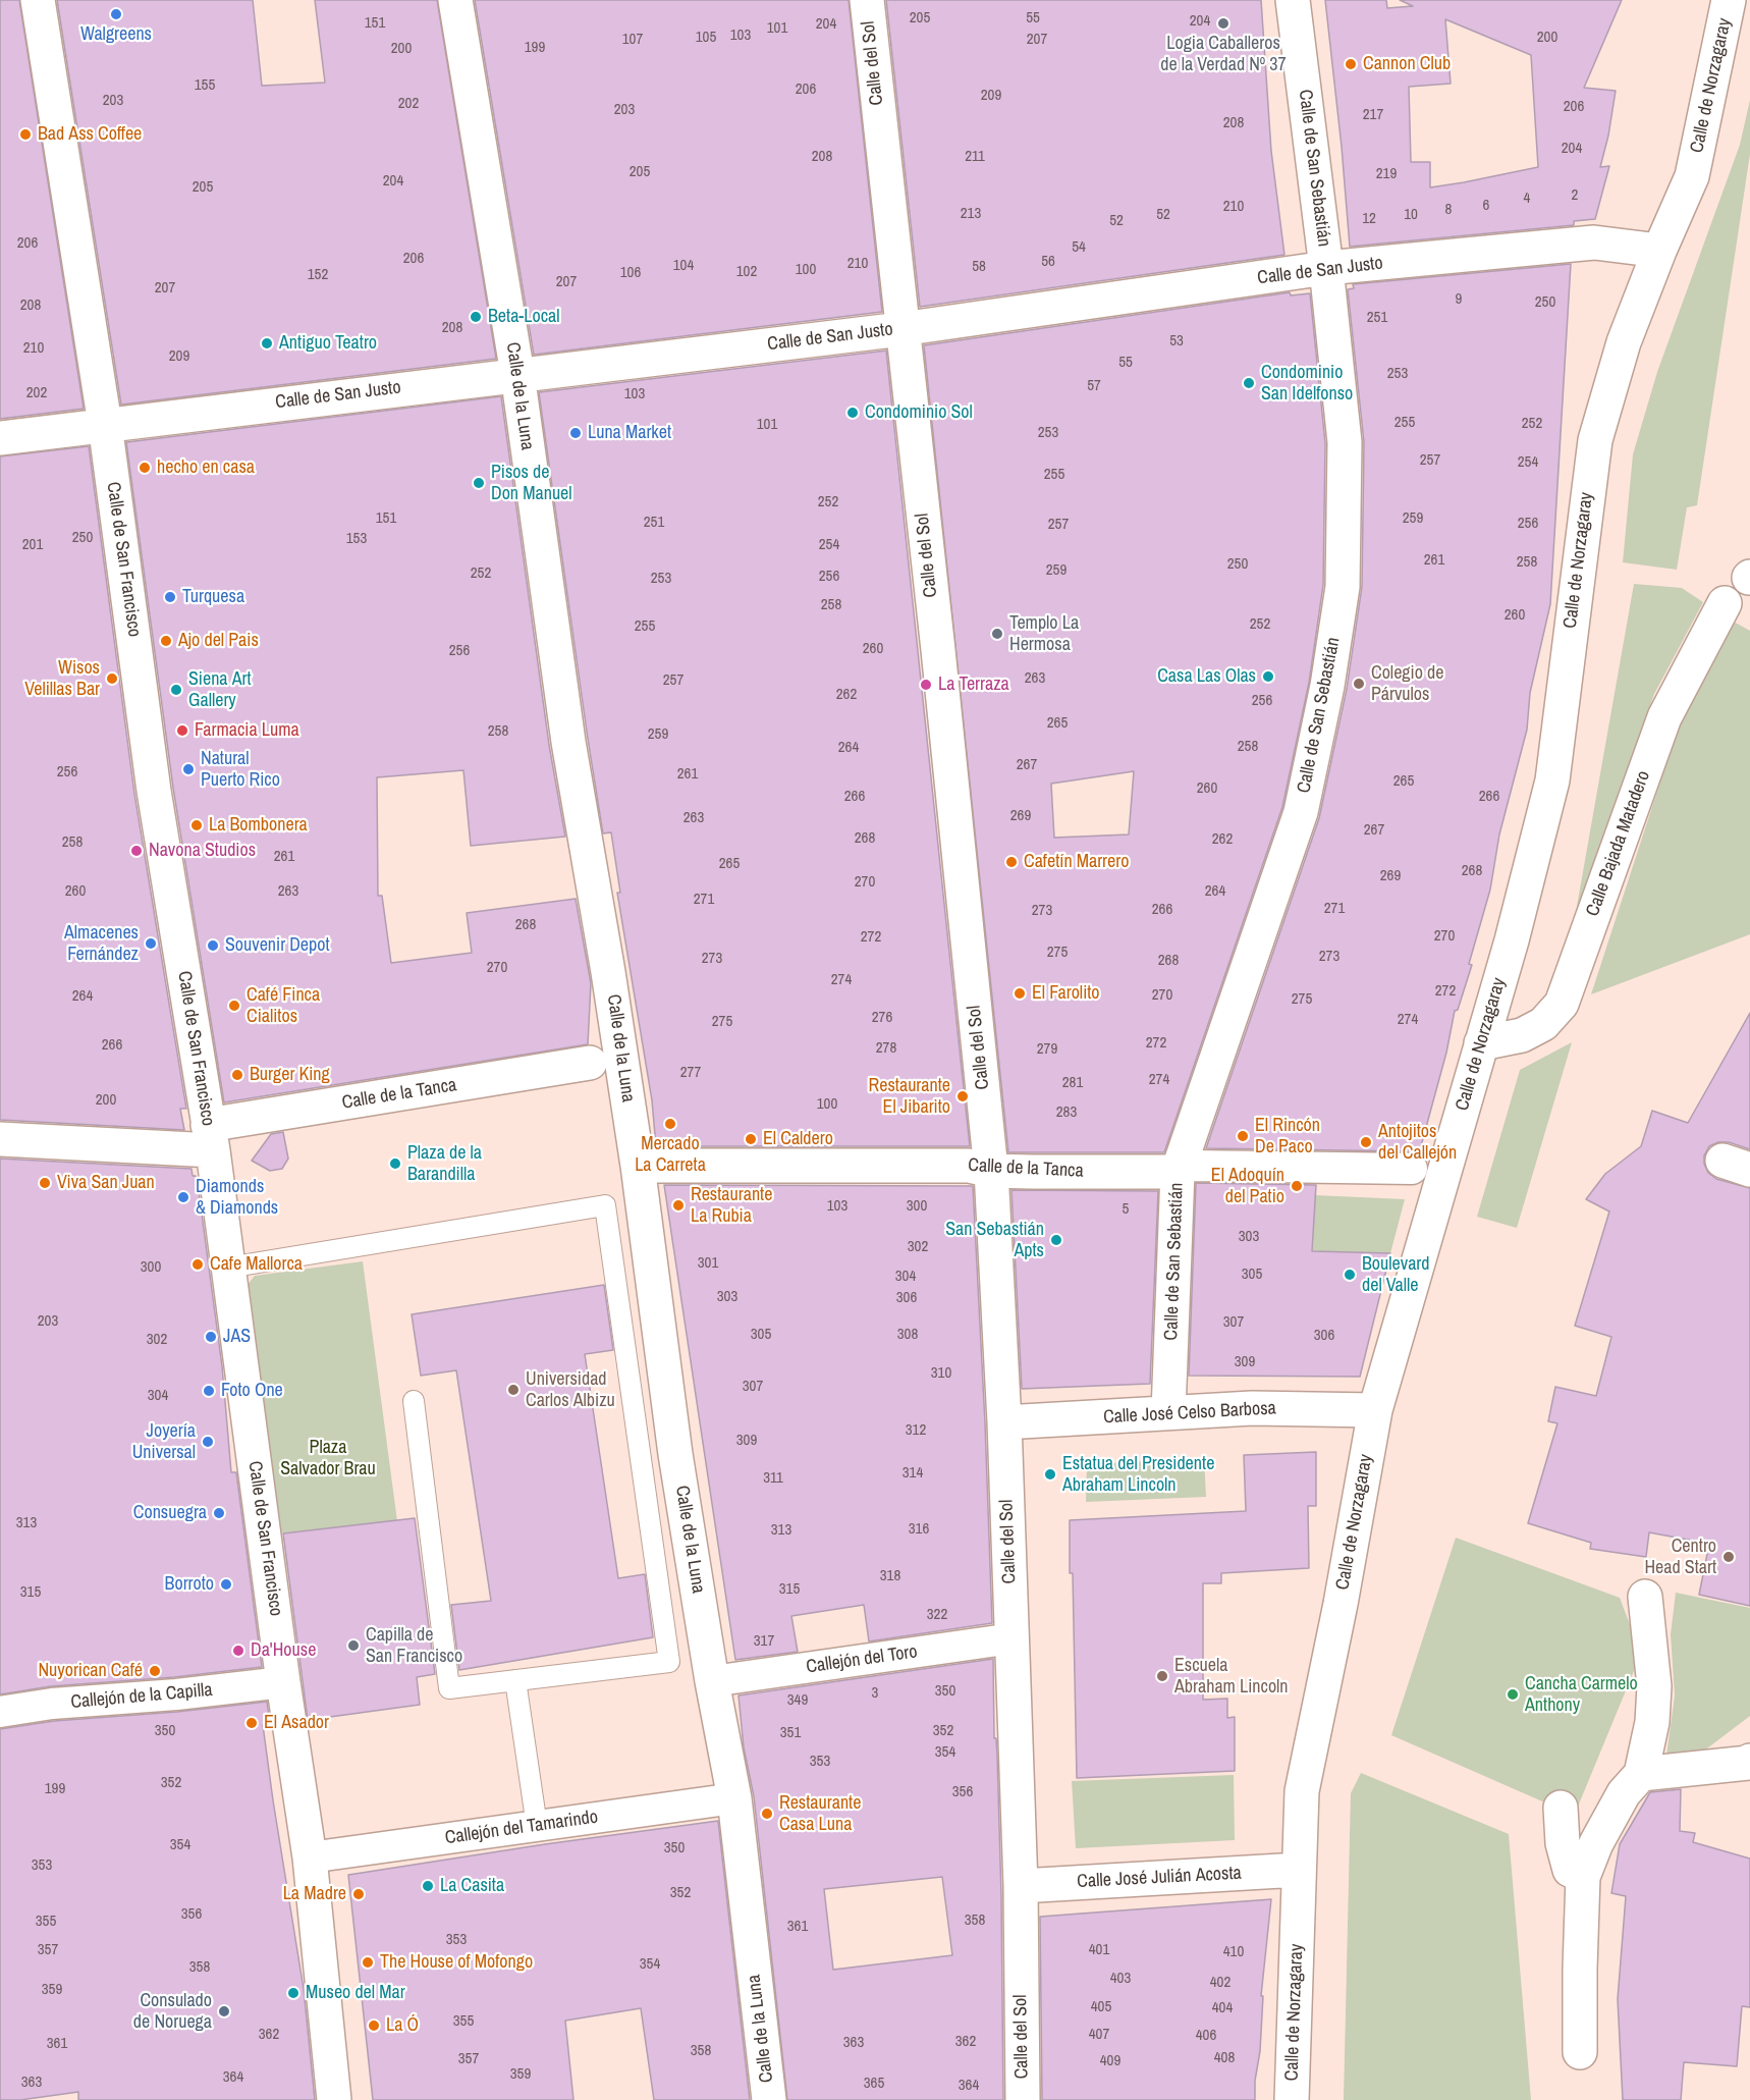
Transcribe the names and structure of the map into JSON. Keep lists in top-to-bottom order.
{
  "streets": {
    "street": [
      "Calle del Sol",
      "Calle de Norzagaray",
      "Calle de San Sebastián",
      "Calle de San Justo",
      "Calle de la Luna",
      "Calle de San Francisco",
      "Calle Bajada Matadero",
      "Calle de la Tanca",
      "Calle José Celso Barbosa",
      "Callejón del Toro",
      "Callejón de la Capilla",
      "Callejón del Tamarindo",
      "Calle José Julián Acosta"
    ]
  },
  "crossings": [
    ["Calle del Sol", "Calle de San Justo"],
    ["Calle del Sol", "Calle de la Tanca"],
    ["Calle del Sol", "Calle José Celso Barbosa"],
    ["Calle del Sol", "Callejón del Toro"],
    ["Calle del Sol", "Calle José Julián Acosta"],
    ["Calle de Norzagaray", "Calle de San Justo"],
    ["Calle de Norzagaray", "Calle Bajada Matadero"],
    ["Calle de Norzagaray", "Calle José Celso Barbosa"],
    ["Calle de Norzagaray", "Calle José Julián Acosta"],
    ["Calle de San Sebastián", "Calle de San Justo"],
    ["Calle de San Sebastián", "Calle de la Tanca"],
    ["Calle de San Sebastián", "Calle José Celso Barbosa"],
    ["Calle de San Justo", "Calle de la Luna"],
    ["Calle de San Justo", "Calle de San Francisco"],
    ["Calle de la Luna", "Calle de la Tanca"],
    ["Calle de la Luna", "Callejón del Toro"],
    ["Calle de la Luna", "Callejón del Tamarindo"],
    ["Calle de San Francisco", "Calle de la Tanca"],
    ["Calle de San Francisco", "Callejón de la Capilla"],
    ["Calle de San Francisco", "Callejón del Tamarindo"]
  ],
  "parks": ["Plaza Salvador Brau"],
  "places": [
    "Walgreens",
    "Logia Caballeros de la Verdad Nº 37",
    "Cannon Club",
    "Bad Ass Coffee",
    "Beta-Local",
    "Antiguo Teatro",
    "Condominio San Idelfonso",
    "Condominio Sol",
    "Luna Market",
    "hecho en casa",
    "Pisos de Don Manuel",
    "Turquesa",
    "Templo La Hermosa",
    "Ajo del Pais",
    "Casa Las Olas",
    "Wisos Velillas Bar",
    "Colegio de Párvulos",
    "La Terraza",
    "Siena Art Gallery",
    "Farmacia Luma",
    "Natural Puerto Rico",
    "La Bombonera",
    "Navona Studios",
    "Cafetín Marrero",
    "Almacenes Fernández",
    "Souvenir Depot",
    "El Farolito",
    "Café Finca Cialitos",
    "Burger King",
    "Restaurante El Jibarito",
    "Mercado La Carreta",
    "El Rincón De Paco",
    "El Caldero",
    "Antojitos del Callejón",
    "Plaza de la Barandilla",
    "Viva San Juan",
    "El Adoquín del Patio",
    "Diamonds & Diamonds",
    "Restaurante La Rubia",
    "San Sebastián Apts",
    "Cafe Mallorca",
    "Boulevard del Valle",
    "JAS",
    "Universidad Carlos Albizu",
    "Foto One",
    "Joyería Universal",
    "Estatua del Presidente Abraham Lincoln",
    "Consuegra",
    "Centro Head Start",
    "Borroto",
    "Capilla de San Francisco",
    "Da'House",
    "Nuyorican Café",
    "Escuela Abraham Lincoln",
    "Cancha Carmelo Anthony",
    "El Asador",
    "Restaurante Casa Luna",
    "La Casita",
    "La Madre",
    "The House of Mofongo",
    "Museo del Mar",
    "Consulado de Noruega",
    "La Ó"
  ],
  "house_numbers": [
    "205",
    "55",
    "204",
    "151",
    "204",
    "101",
    "103",
    "105",
    "200",
    "107",
    "207",
    "199",
    "200",
    "155",
    "206",
    "209",
    "203",
    "202",
    "206",
    "203",
    "217",
    "208",
    "204",
    "208",
    "211",
    "205",
    "219",
    "204",
    "205",
    "2",
    "4",
    "6",
    "210",
    "8",
    "213",
    "52",
    "10",
    "12",
    "52",
    "206",
    "54",
    "206",
    "56",
    "210",
    "104",
    "58",
    "100",
    "102",
    "106",
    "152",
    "207",
    "207",
    "9",
    "250",
    "208",
    "251",
    "208",
    "53",
    "210",
    "209",
    "55",
    "253",
    "57",
    "202",
    "103",
    "255",
    "252",
    "101",
    "253",
    "257",
    "254",
    "255",
    "252",
    "151",
    "259",
    "251",
    "256",
    "257",
    "250",
    "153",
    "201",
    "254",
    "261",
    "258",
    "250",
    "259",
    "252",
    "256",
    "253",
    "258",
    "260",
    "252",
    "255",
    "260",
    "256",
    "263",
    "257",
    "262",
    "256",
    "265",
    "258",
    "259",
    "258",
    "264",
    "267",
    "256",
    "261",
    "265",
    "260",
    "266",
    "266",
    "269",
    "263",
    "267",
    "268",
    "262",
    "258",
    "261",
    "265",
    "268",
    "269",
    "270",
    "260",
    "263",
    "264",
    "271",
    "271",
    "266",
    "273",
    "268",
    "270",
    "272",
    "275",
    "273",
    "273",
    "268",
    "270",
    "274",
    "272",
    "270",
    "264",
    "275",
    "276",
    "274",
    "275",
    "272",
    "266",
    "278",
    "279",
    "277",
    "274",
    "281",
    "200",
    "100",
    "283",
    "103",
    "300",
    "5",
    "303",
    "302",
    "301",
    "300",
    "305",
    "304",
    "303",
    "306",
    "203",
    "307",
    "305",
    "308",
    "306",
    "302",
    "309",
    "310",
    "307",
    "304",
    "312",
    "309",
    "314",
    "311",
    "313",
    "316",
    "313",
    "318",
    "315",
    "315",
    "322",
    "317",
    "350",
    "3",
    "349",
    "350",
    "352",
    "351",
    "354",
    "353",
    "352",
    "199",
    "356",
    "354",
    "350",
    "353",
    "352",
    "356",
    "358",
    "355",
    "361",
    "353",
    "357",
    "401",
    "410",
    "354",
    "358",
    "403",
    "402",
    "359",
    "405",
    "404",
    "355",
    "362",
    "407",
    "406",
    "362",
    "363",
    "361",
    "358",
    "408",
    "357",
    "409",
    "359",
    "364",
    "363",
    "365",
    "364"
  ]
}
